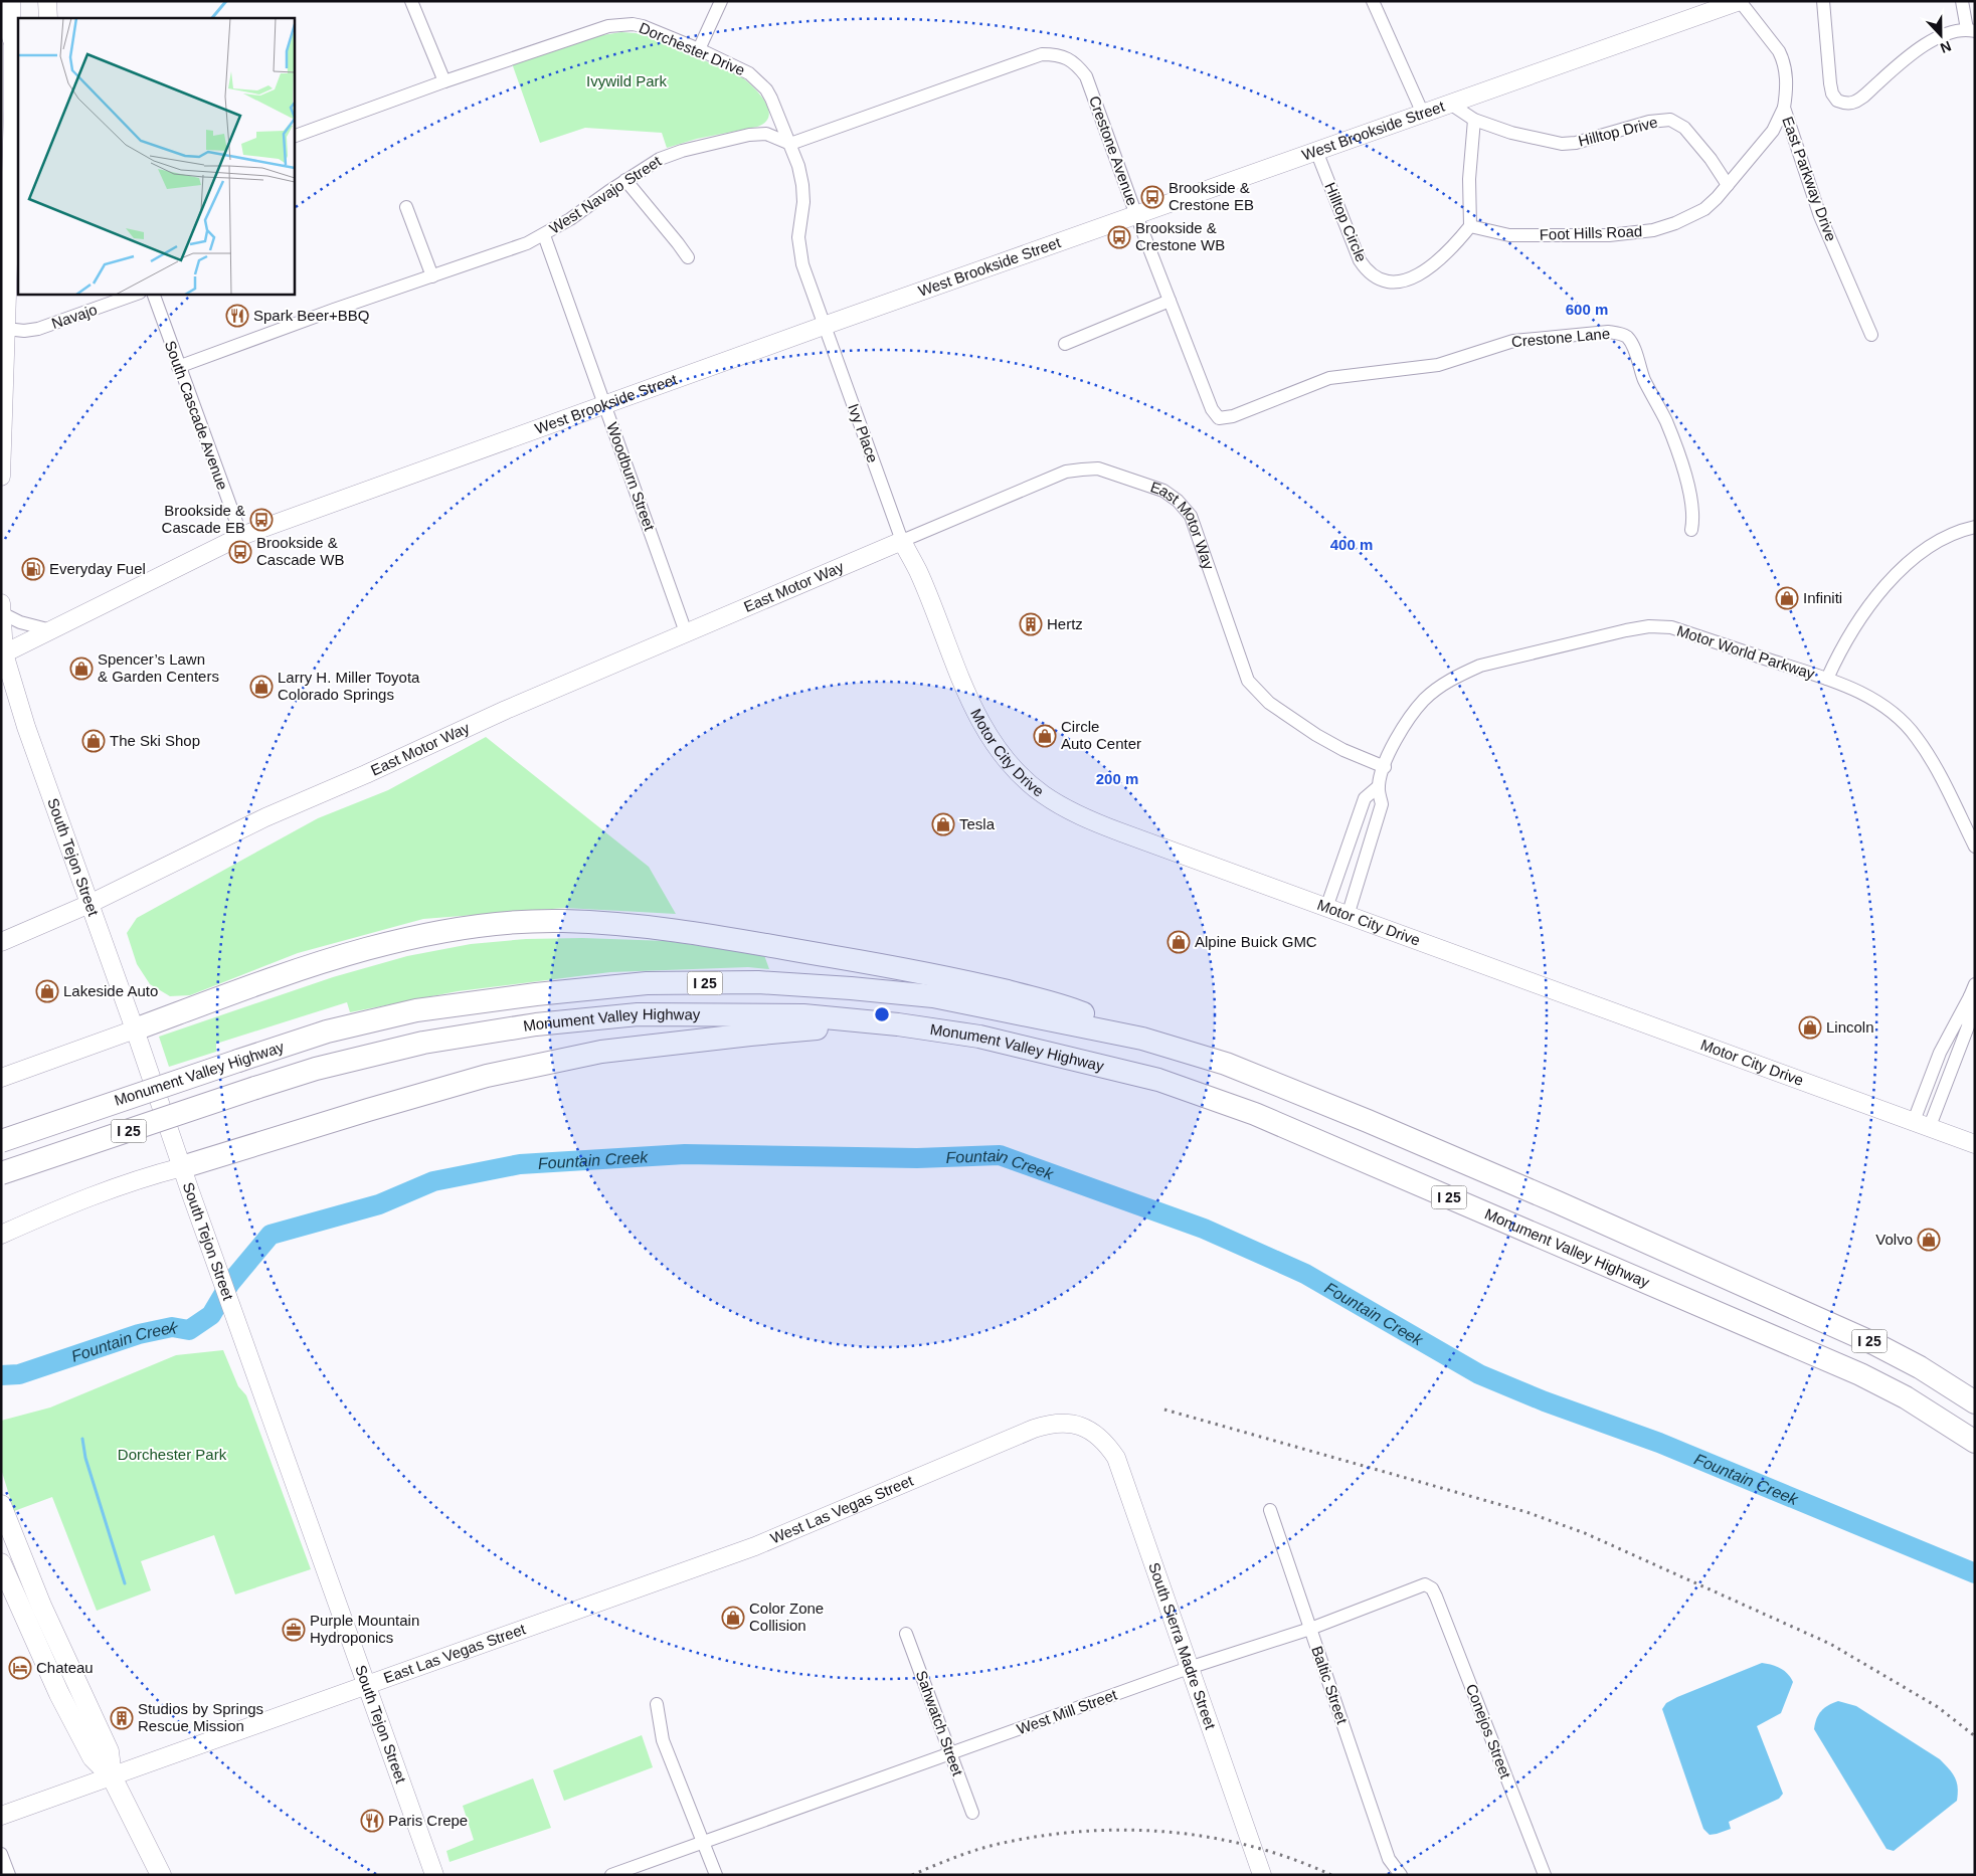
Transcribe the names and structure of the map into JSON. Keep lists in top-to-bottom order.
{
  "streets": {
    "highway": ["I 25", "Monument Valley Highway"],
    "street": [
      "Dorchester Drive",
      "West Brookside Street",
      "Hilltop Drive",
      "Crestone Avenue",
      "East Parkway Drive",
      "West Navajo Street",
      "Hilltop Circle",
      "Foot Hills Road",
      "Navajo",
      "Crestone Lane",
      "South Cascade Avenue",
      "Ivy Place",
      "Woodburn Street",
      "East Motor Way",
      "Motor World Parkway",
      "Motor City Drive",
      "South Tejon Street",
      "West Las Vegas Street",
      "South Sierra Madre Street",
      "East Las Vegas Street",
      "Baltic Street",
      "West Mill Street",
      "Sahwatch Street",
      "Conejos Street"
    ]
  },
  "crossings": [
    ["Dorchester Drive", "West Brookside Street"],
    ["Dorchester Drive", "Crestone Avenue"],
    ["Dorchester Drive", "West Navajo Street"],
    ["Dorchester Drive", "Ivy Place"],
    ["West Brookside Street", "Hilltop Drive"],
    ["West Brookside Street", "Crestone Avenue"],
    ["West Brookside Street", "East Parkway Drive"],
    ["West Brookside Street", "Hilltop Circle"],
    ["West Brookside Street", "South Cascade Avenue"],
    ["West Brookside Street", "Ivy Place"],
    ["West Brookside Street", "Woodburn Street"],
    ["West Brookside Street", "South Tejon Street"],
    ["Hilltop Drive", "Foot Hills Road"],
    ["Crestone Avenue", "West Navajo Street"],
    ["Crestone Avenue", "Crestone Lane"],
    ["West Navajo Street", "South Cascade Avenue"],
    ["West Navajo Street", "Woodburn Street"],
    ["Hilltop Circle", "Foot Hills Road"],
    ["Ivy Place", "East Motor Way"],
    ["Ivy Place", "Motor City Drive"],
    ["Woodburn Street", "East Motor Way"],
    ["East Motor Way", "Motor World Parkway"],
    ["East Motor Way", "Motor City Drive"],
    ["East Motor Way", "South Tejon Street"],
    ["Motor World Parkway", "Motor City Drive"],
    ["South Tejon Street", "East Las Vegas Street"],
    ["West Las Vegas Street", "South Sierra Madre Street"],
    ["West Las Vegas Street", "East Las Vegas Street"],
    ["South Sierra Madre Street", "West Mill Street"],
    ["Baltic Street", "West Mill Street"],
    ["West Mill Street", "Sahwatch Street"],
    ["West Mill Street", "Conejos Street"]
  ],
  "water": ["Fountain Creek"],
  "parks": ["Ivywild Park", "Dorchester Park"],
  "places": {
    "bus stop": [
      "Brookside & Crestone EB",
      "Brookside & Crestone WB",
      "Brookside & Cascade EB",
      "Brookside & Cascade WB"
    ],
    "restaurant": ["Spark Beer+BBQ", "Paris Crepe"],
    "fuel station": ["Everyday Fuel"],
    "shop": [
      "Infiniti",
      "Spencer’s Lawn & Garden Centers",
      "Larry H. Miller Toyota Colorado Springs",
      "Circle Auto Center",
      "The Ski Shop",
      "Tesla",
      "Alpine Buick GMC",
      "Lakeside Auto",
      "Lincoln",
      "Volvo",
      "Color Zone Collision"
    ],
    "building": ["Hertz", "Studios by Springs Rescue Mission"],
    "office": ["Purple Mountain Hydroponics"],
    "hotel": ["Chateau"]
  },
  "north": "bottom",
  "rings": ["600 m", "400 m", "200 m"]
}
